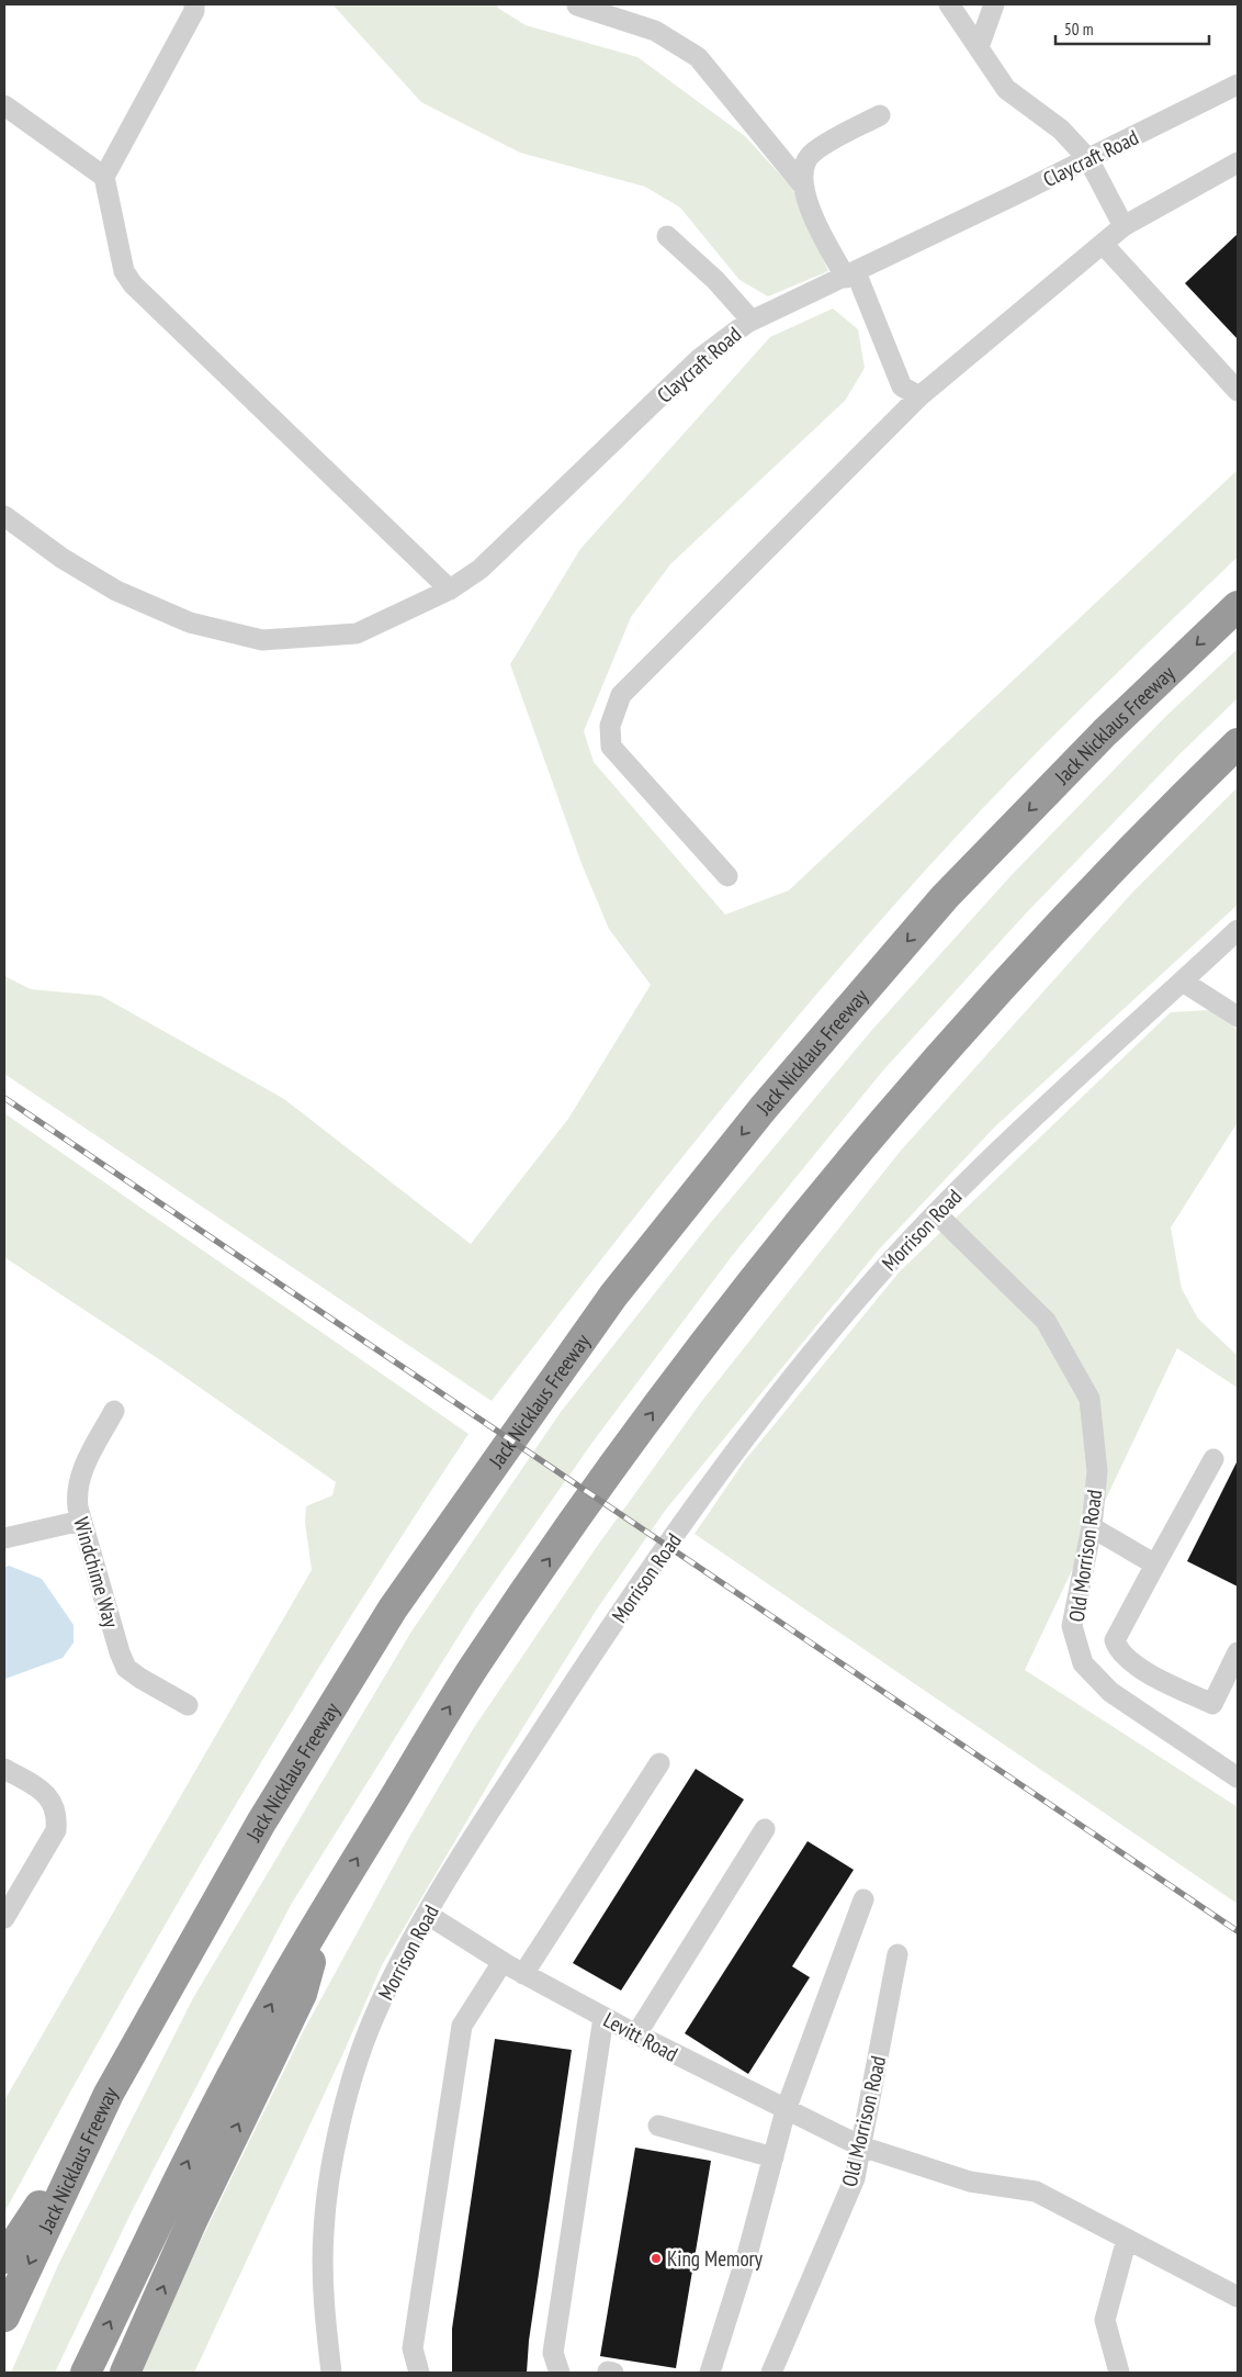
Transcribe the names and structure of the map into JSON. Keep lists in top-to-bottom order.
{
  "streets": {
    "highway": ["Jack Nicklaus Freeway"],
    "street": [
      "Claycraft Road",
      "Morrison Road",
      "Old Morrison Road",
      "Windchime Way",
      "Levitt Road"
    ]
  },
  "crossings": [
    ["Morrison Road", "Old Morrison Road"],
    ["Morrison Road", "Levitt Road"],
    ["Old Morrison Road", "Levitt Road"]
  ],
  "places": ["King Memory"],
  "scale_bar": "50 m"
}
